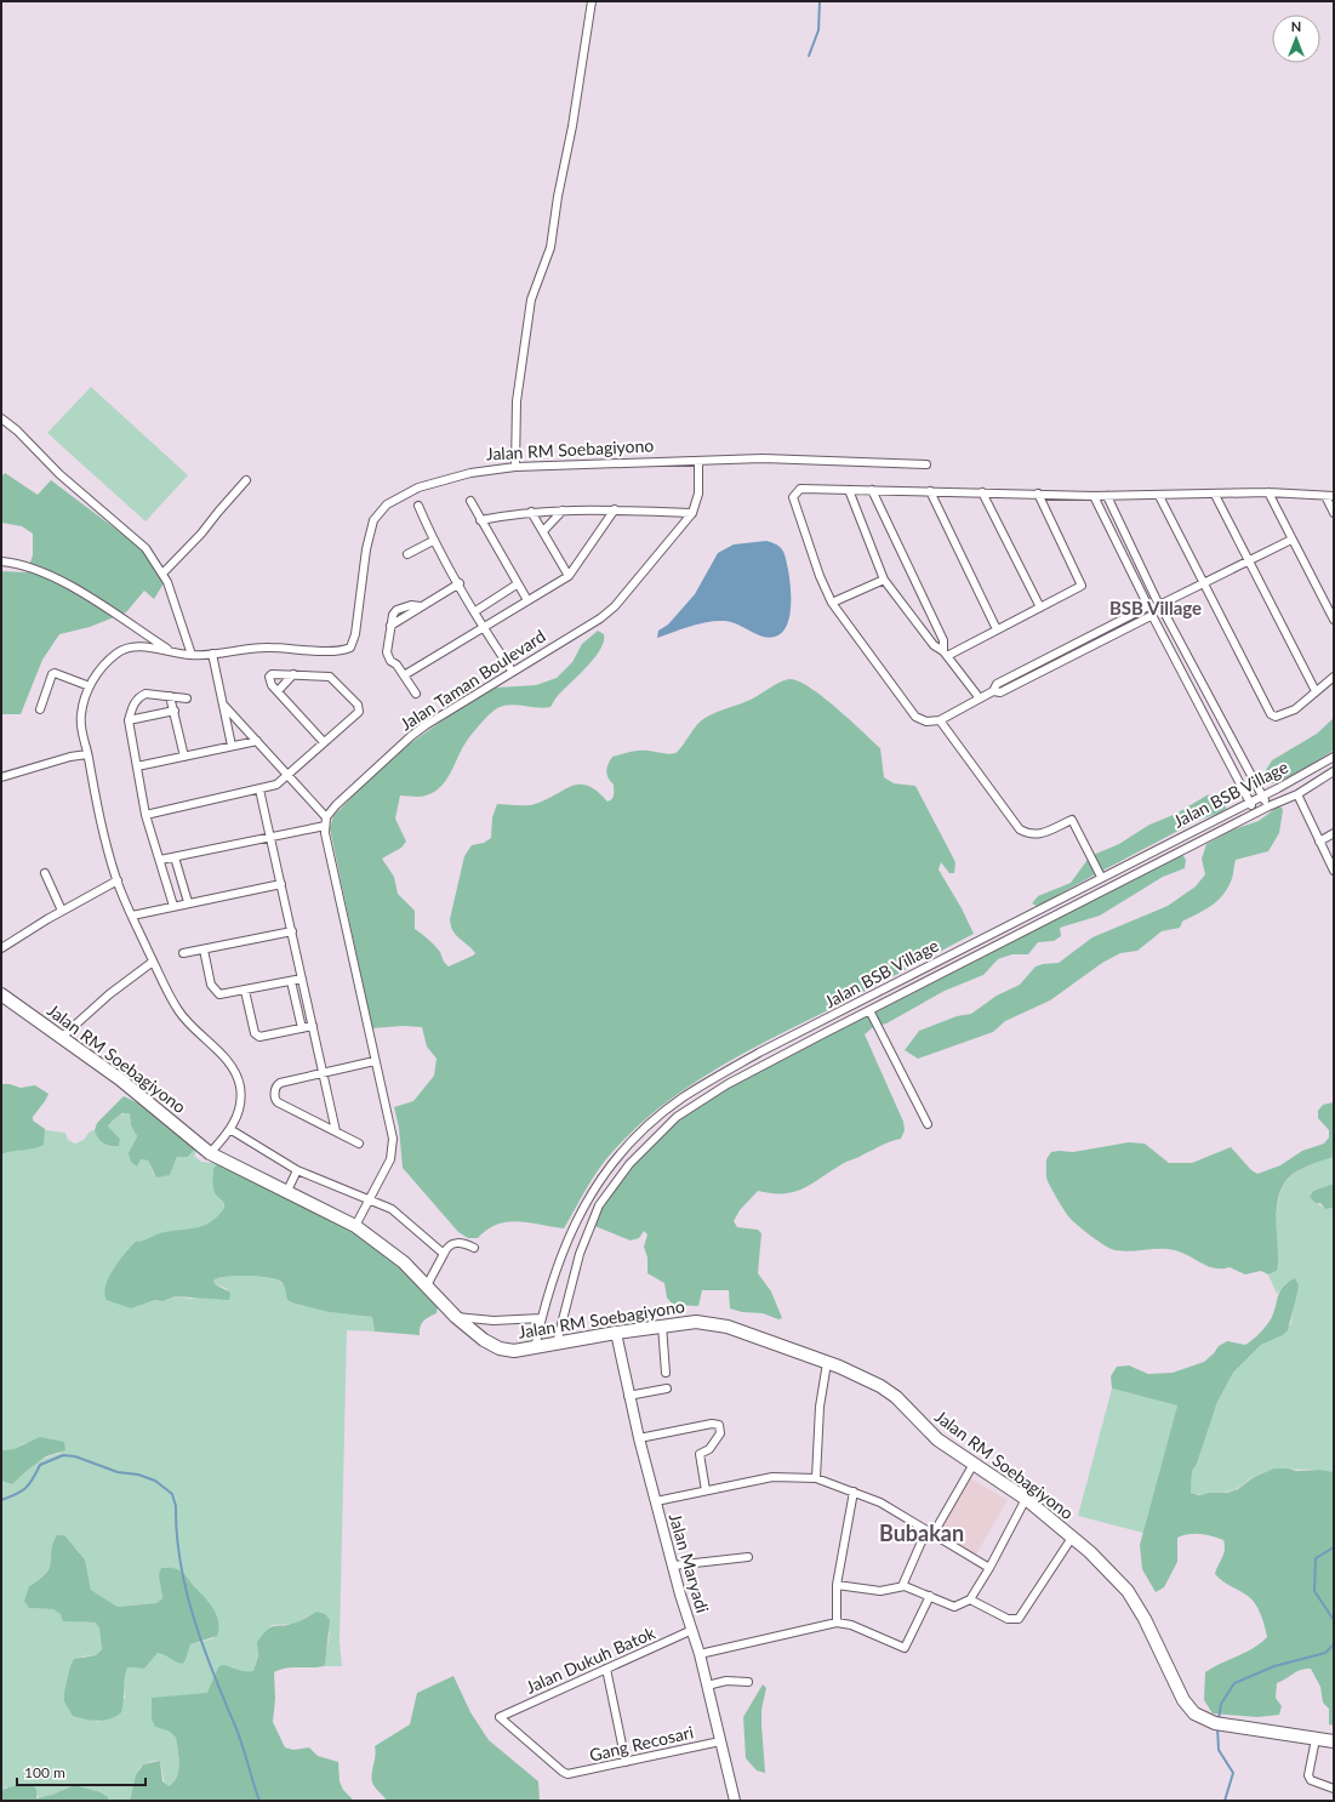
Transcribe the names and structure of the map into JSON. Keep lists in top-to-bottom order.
{
  "streets": {
    "main road": ["Jalan RM Soebagiyono"],
    "street": [
      "Jalan Taman Boulevard",
      "Jalan BSB Village",
      "Jalan Maryadi",
      "Jalan Dukuh Batok",
      "Gang Recosari"
    ]
  },
  "crossings": [
    ["Jalan RM Soebagiyono", "Jalan Taman Boulevard"],
    ["Jalan RM Soebagiyono", "Jalan BSB Village"],
    ["Jalan RM Soebagiyono", "Jalan Maryadi"],
    ["Jalan Maryadi", "Jalan Dukuh Batok"],
    ["Jalan Maryadi", "Gang Recosari"],
    ["Jalan Dukuh Batok", "Gang Recosari"]
  ],
  "districts": ["BSB Village", "Bubakan"],
  "scale_bar": "100 m",
  "north": "top"
}
